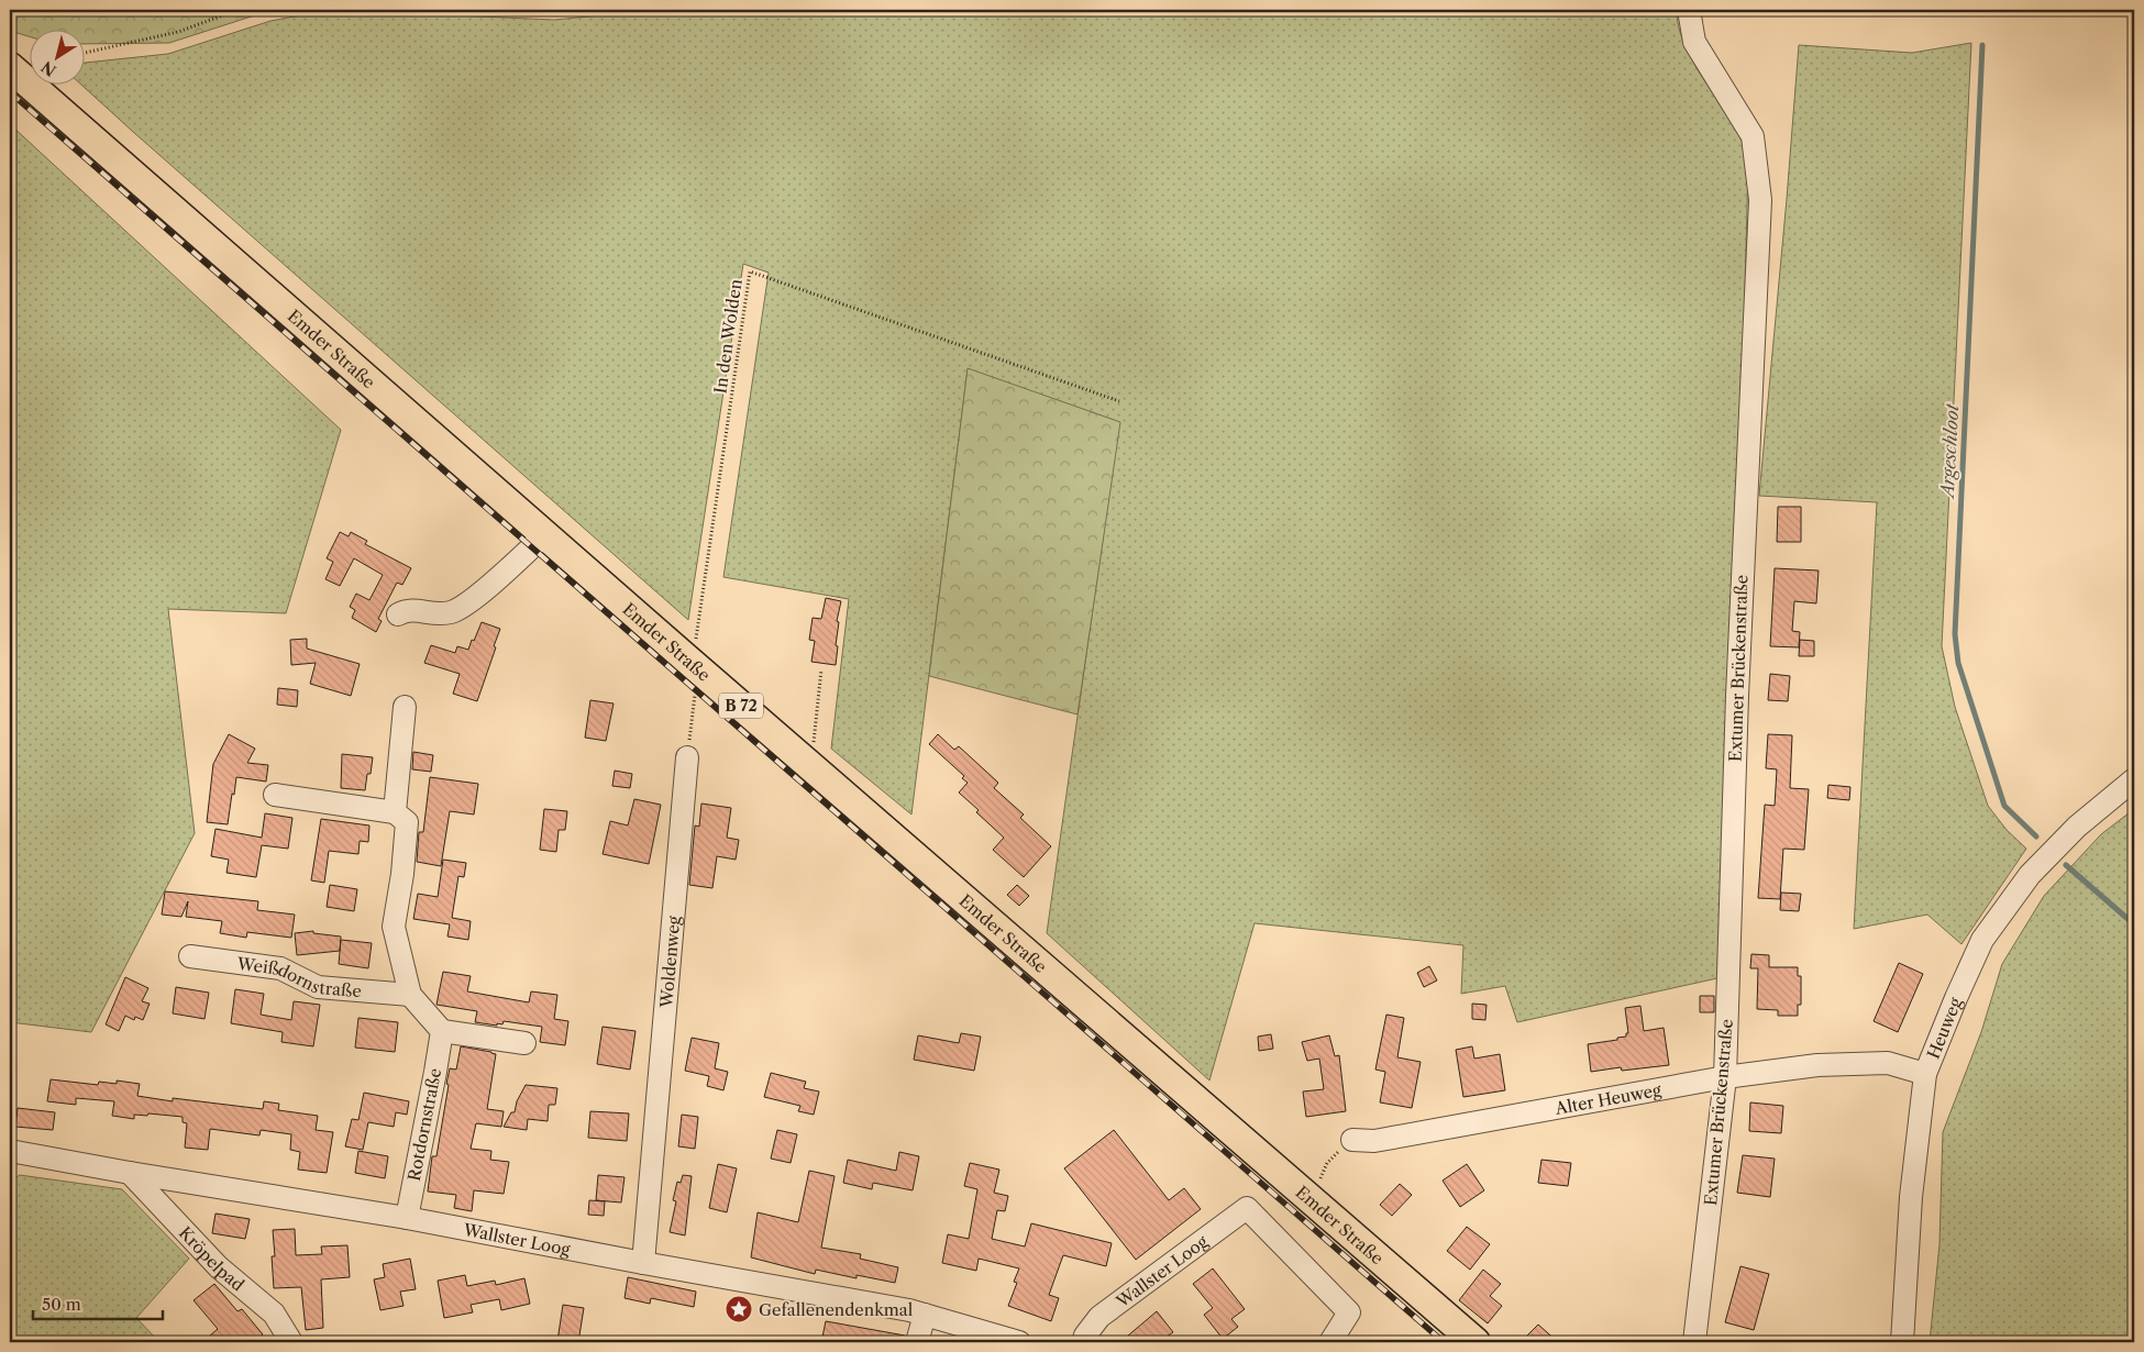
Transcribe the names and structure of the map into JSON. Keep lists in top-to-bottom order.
{
  "streets": {
    "main road": ["Emder Straße", "B 72"],
    "street": [
      "Extumer Brückenstraße",
      "Woldenweg",
      "Weißdornstraße",
      "Heuweg",
      "Alter Heuweg",
      "Rotdornstraße",
      "Wallster Loog",
      "Kröpelpad"
    ],
    "path": ["In den Wolden"]
  },
  "crossings": [
    ["In den Wolden", "Emder Straße"],
    ["Extumer Brückenstraße", "Alter Heuweg"],
    ["Woldenweg", "Wallster Loog"],
    ["Heuweg", "Alter Heuweg"],
    ["Rotdornstraße", "Wallster Loog"],
    ["Wallster Loog", "Kröpelpad"]
  ],
  "water": ["Argeschloot"],
  "places": {
    "place": ["Gefallenendenkmal"]
  },
  "scale_bar": "50 m",
  "north": "bottom left"
}
